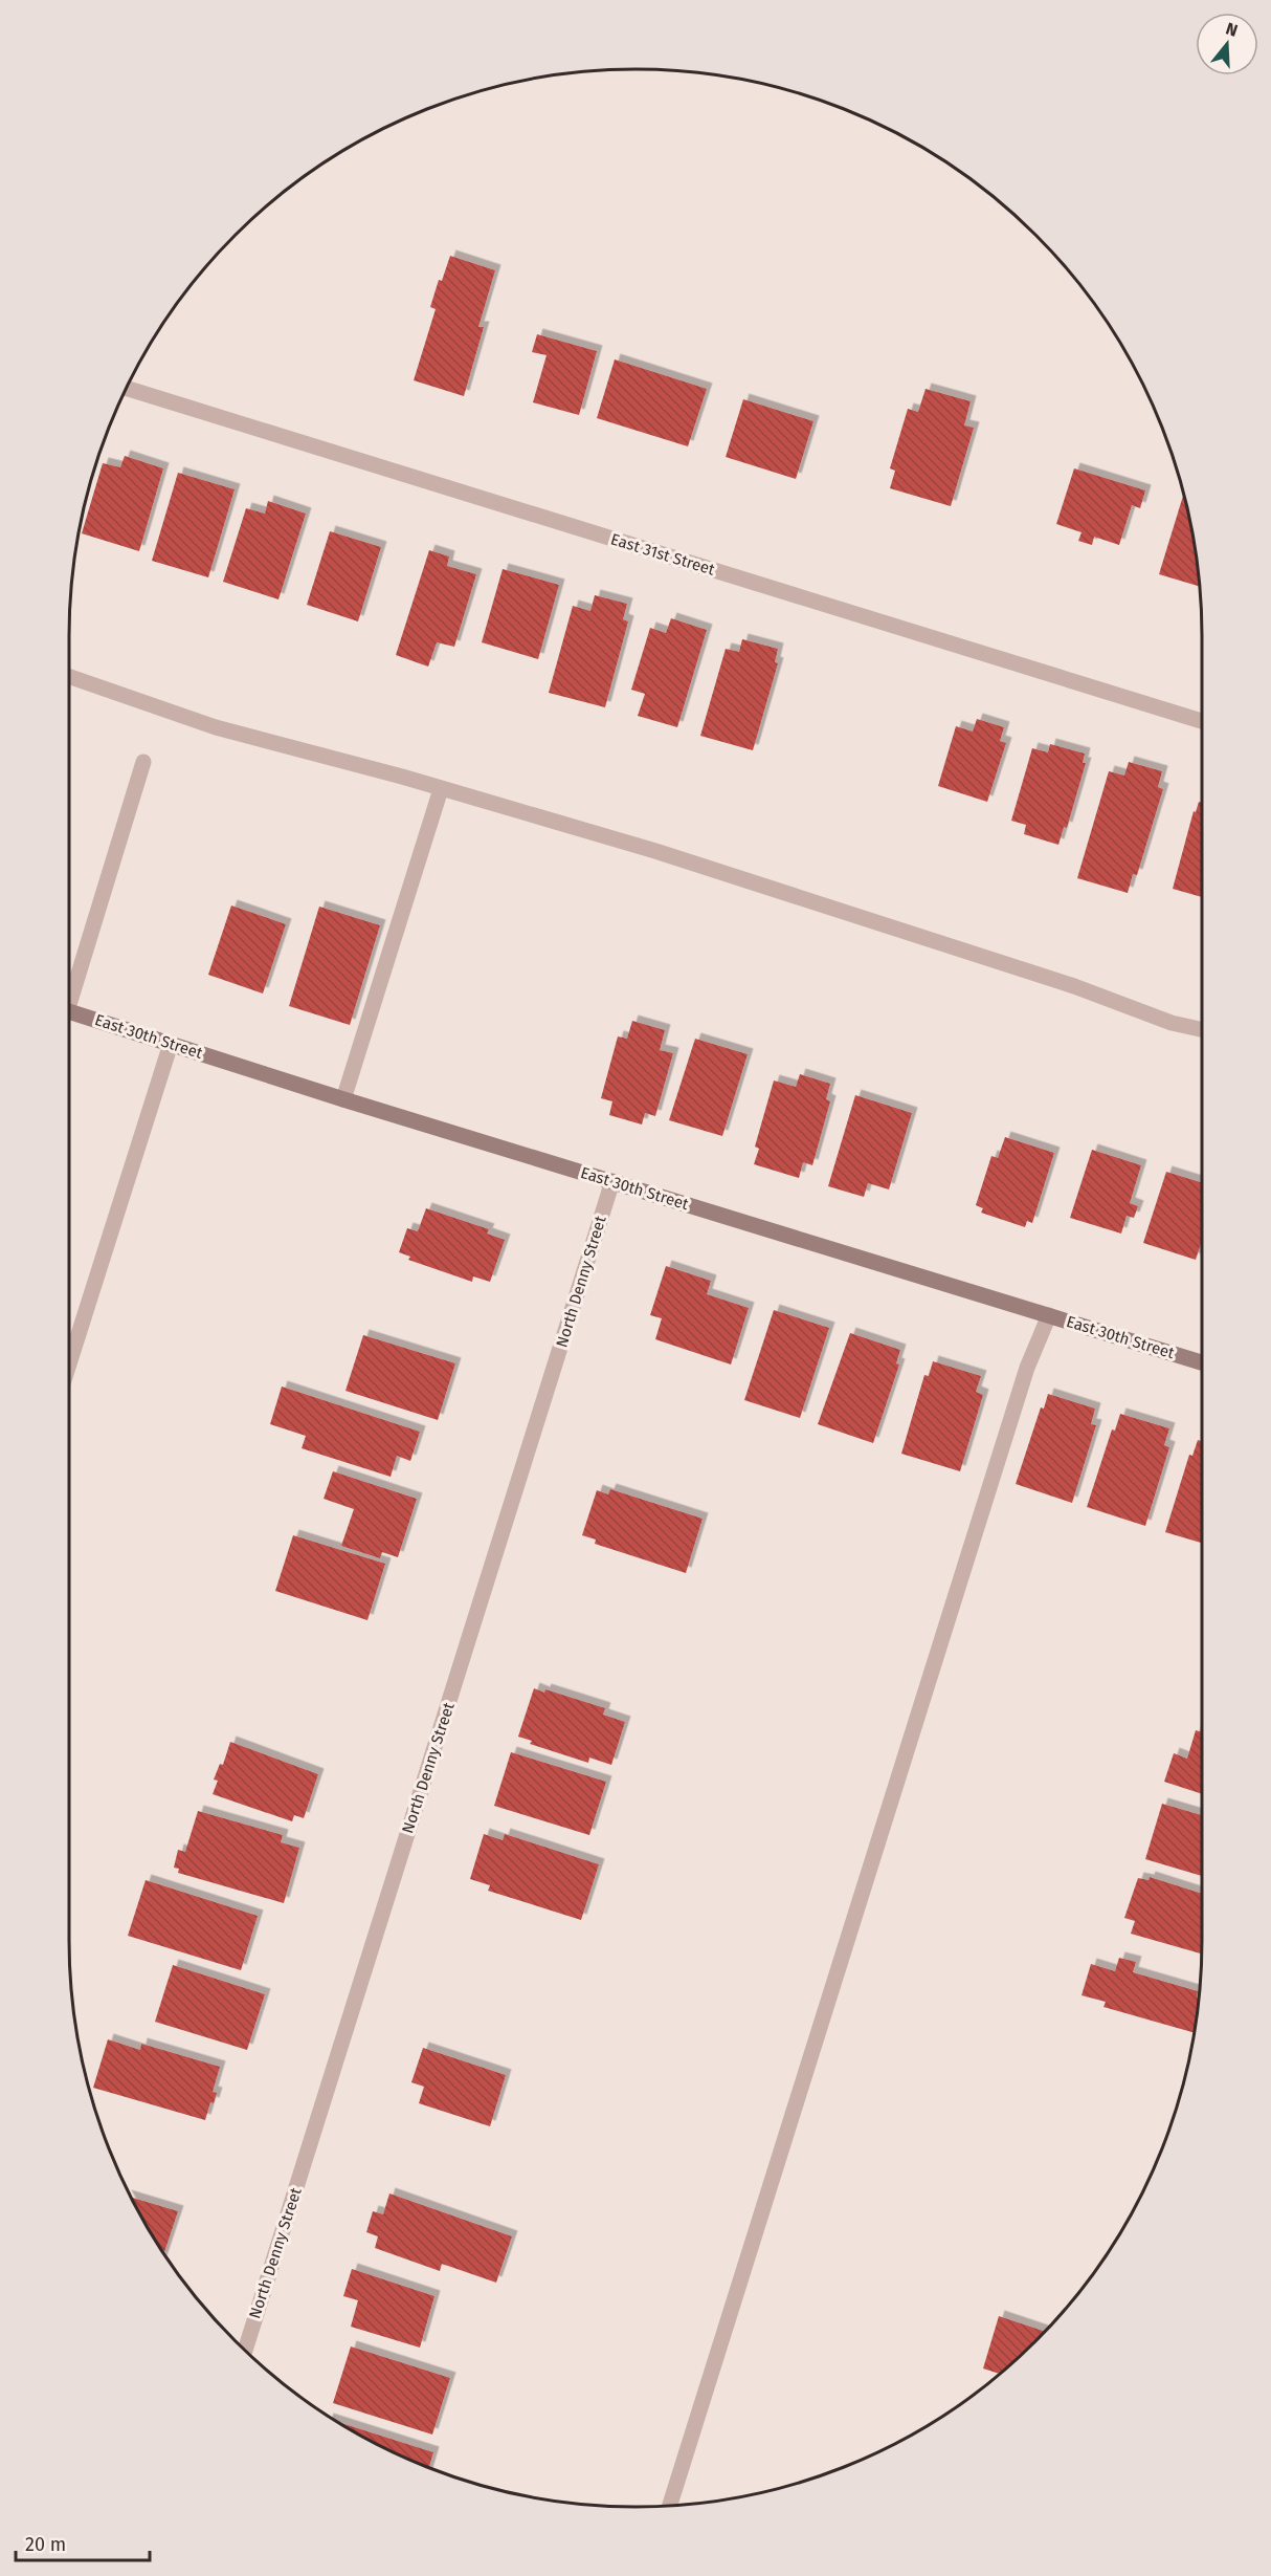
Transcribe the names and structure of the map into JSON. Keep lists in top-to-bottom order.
{
  "streets": {
    "main road": ["East 30th Street"],
    "street": ["East 31st Street", "North Denny Street"]
  },
  "crossings": [
    ["East 30th Street", "North Denny Street"]
  ],
  "scale_bar": "20 m",
  "north": "top"
}
